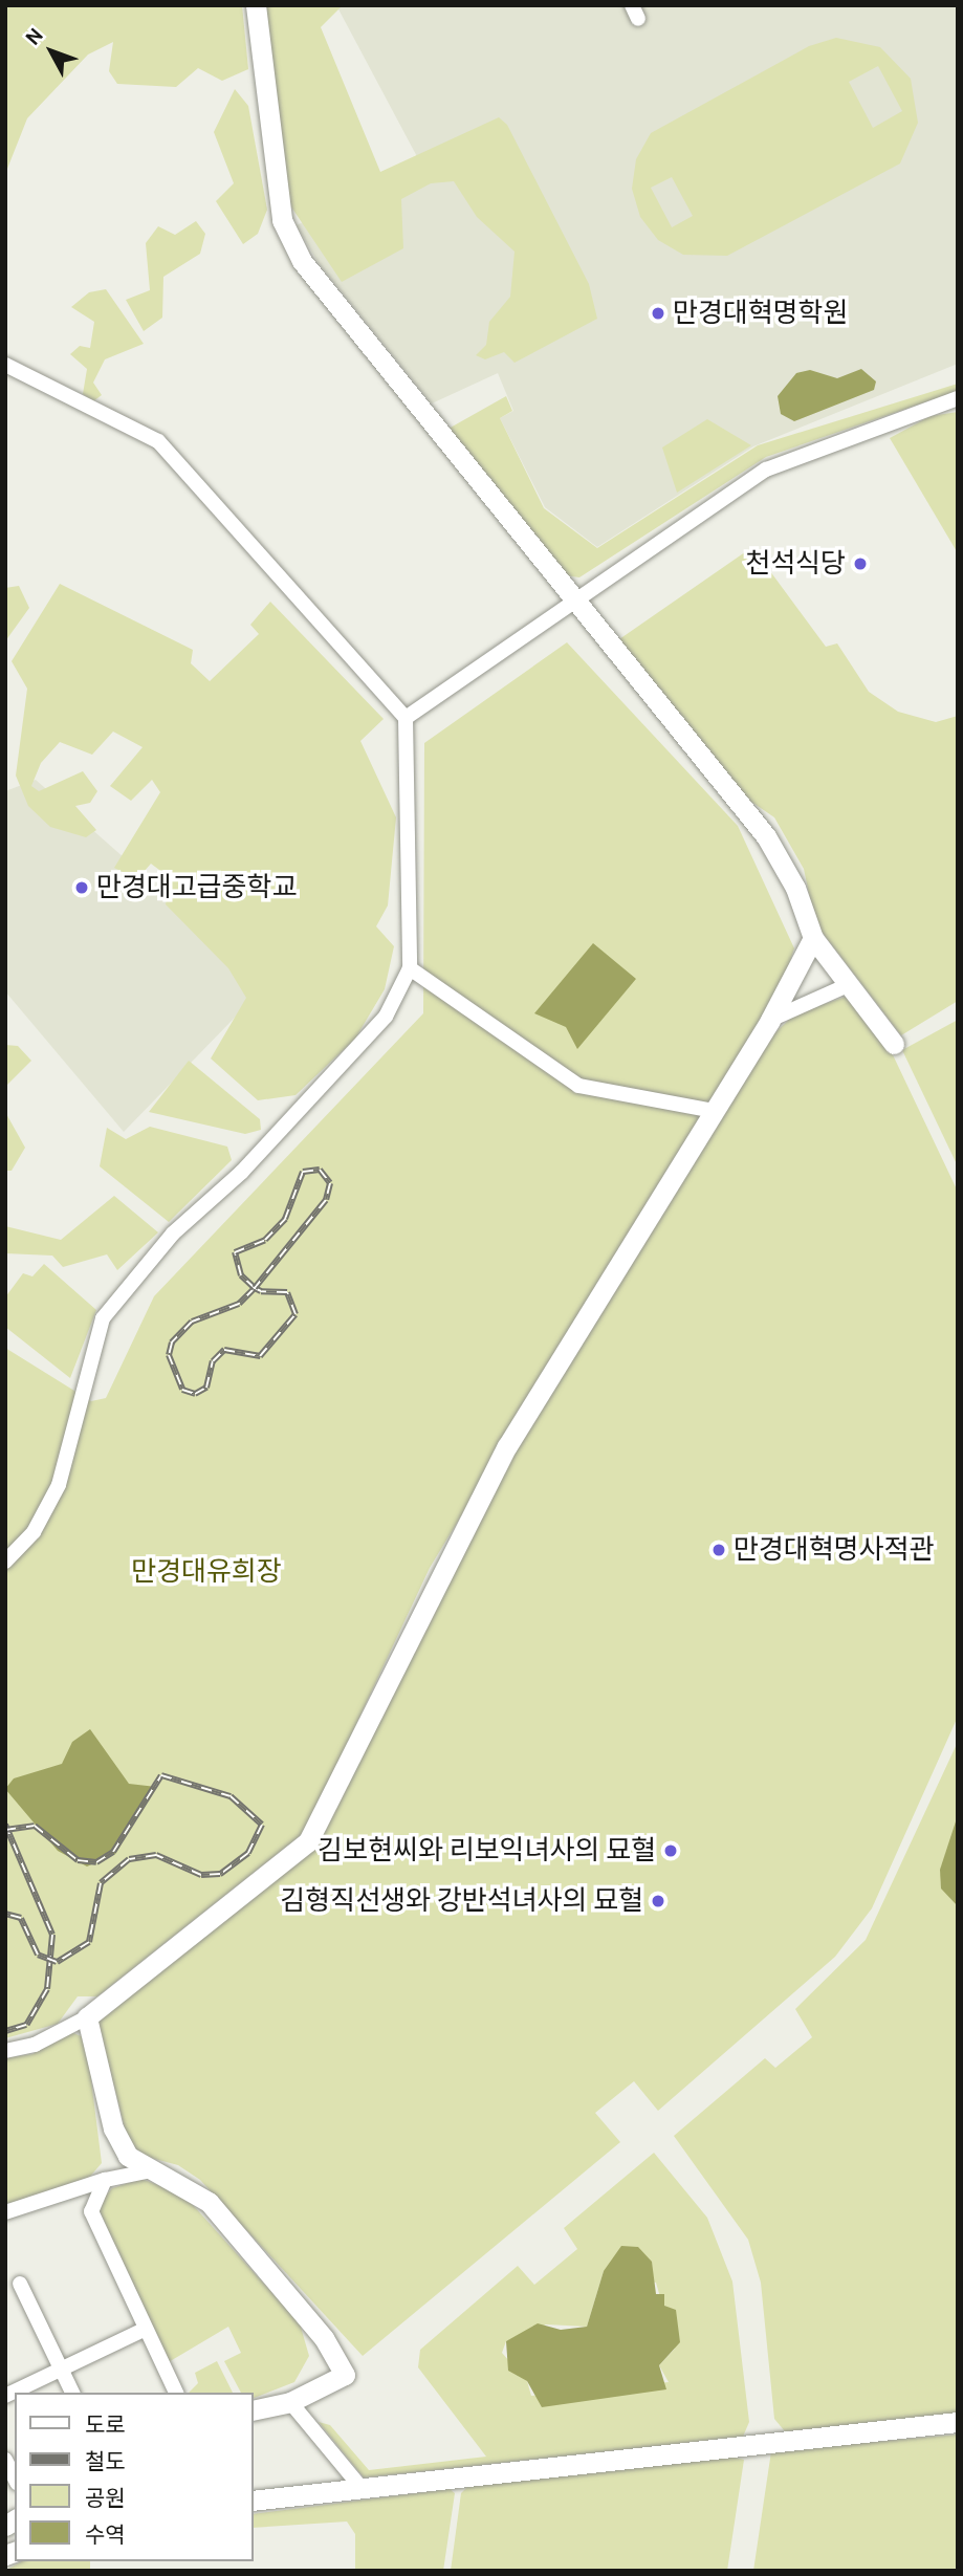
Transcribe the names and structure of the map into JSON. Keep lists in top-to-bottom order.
{
  "parks": ["만경대유희장"],
  "places": [
    "만경대혁명학원",
    "천석식당",
    "만경대고급중학교",
    "만경대혁명사적관",
    "김보현씨와 리보익녀사의 묘혈",
    "김형직선생와 강반석녀사의 묘혈"
  ],
  "legend": [
    "도로",
    "철도",
    "공원",
    "수역"
  ],
  "north": "top left"
}
